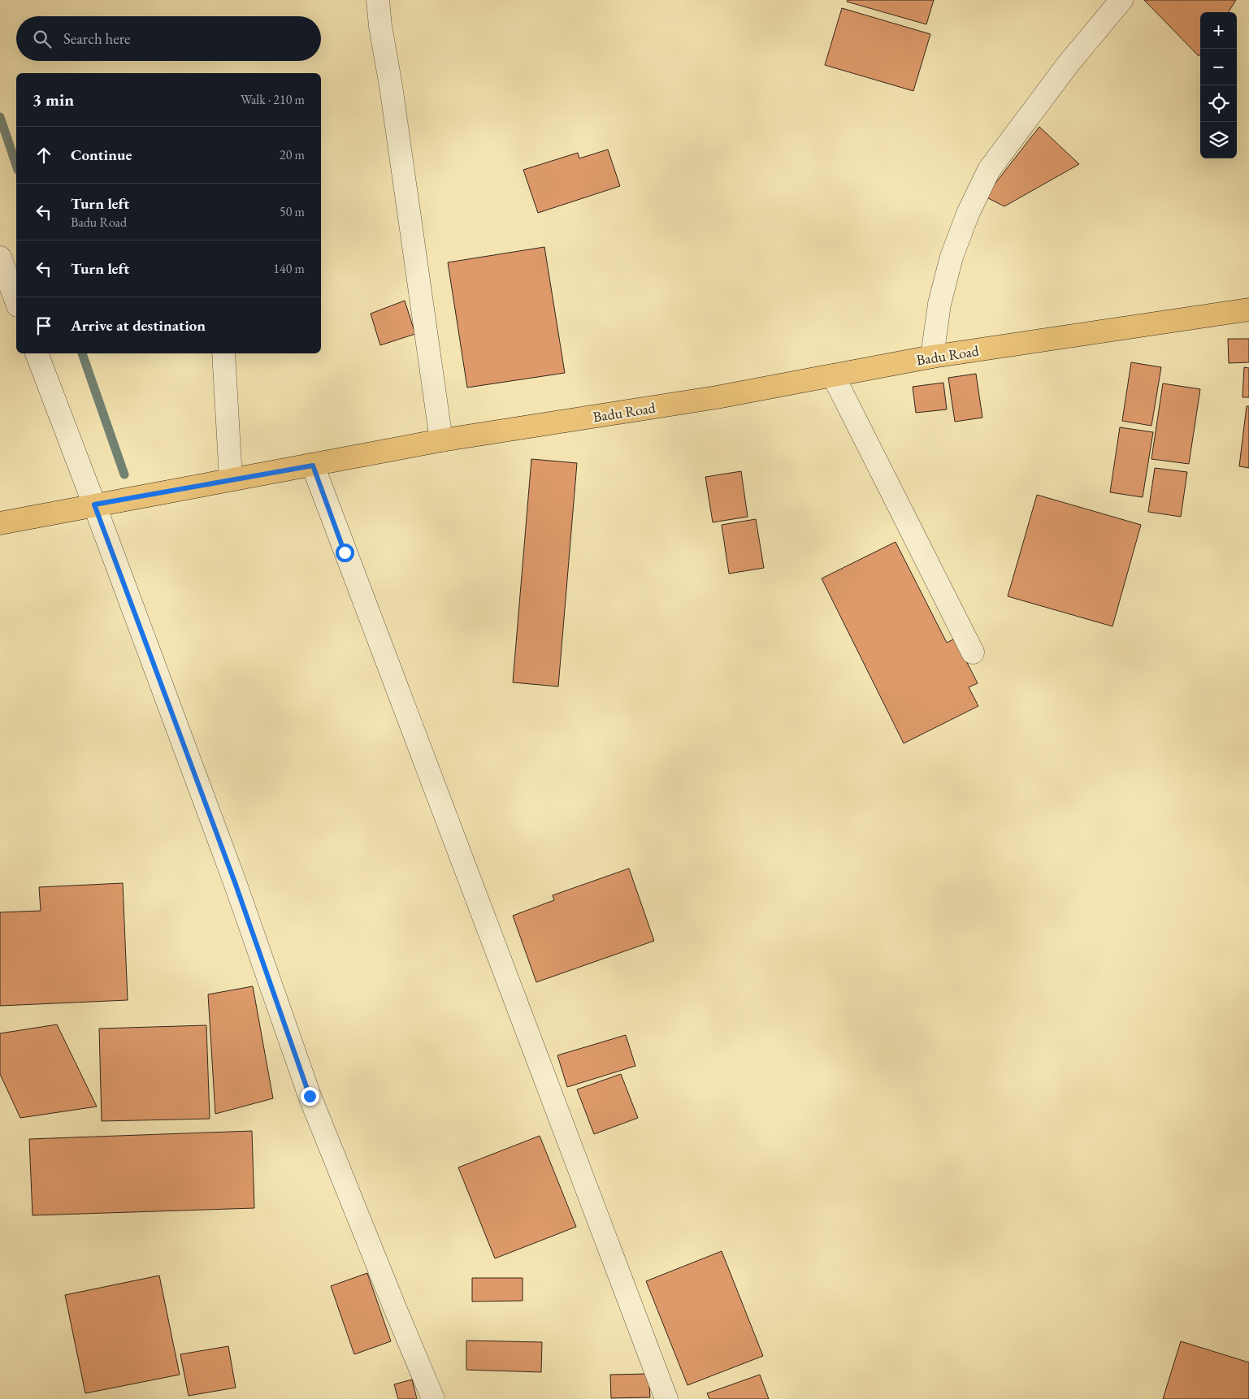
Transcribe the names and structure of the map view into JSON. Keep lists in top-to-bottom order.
{
  "streets": {
    "main road": ["Badu Road"]
  },
  "page": {
    "map_buttons": ["+", "−"],
    "search": "Search here",
    "heading": ["3 min", "Walk · 210 m"],
    "list": [
      ["Continue", "20 m"],
      ["Turn left", "Badu Road", "50 m"],
      ["Turn left", "140 m"],
      "Arrive at destination"
    ]
  }
}
